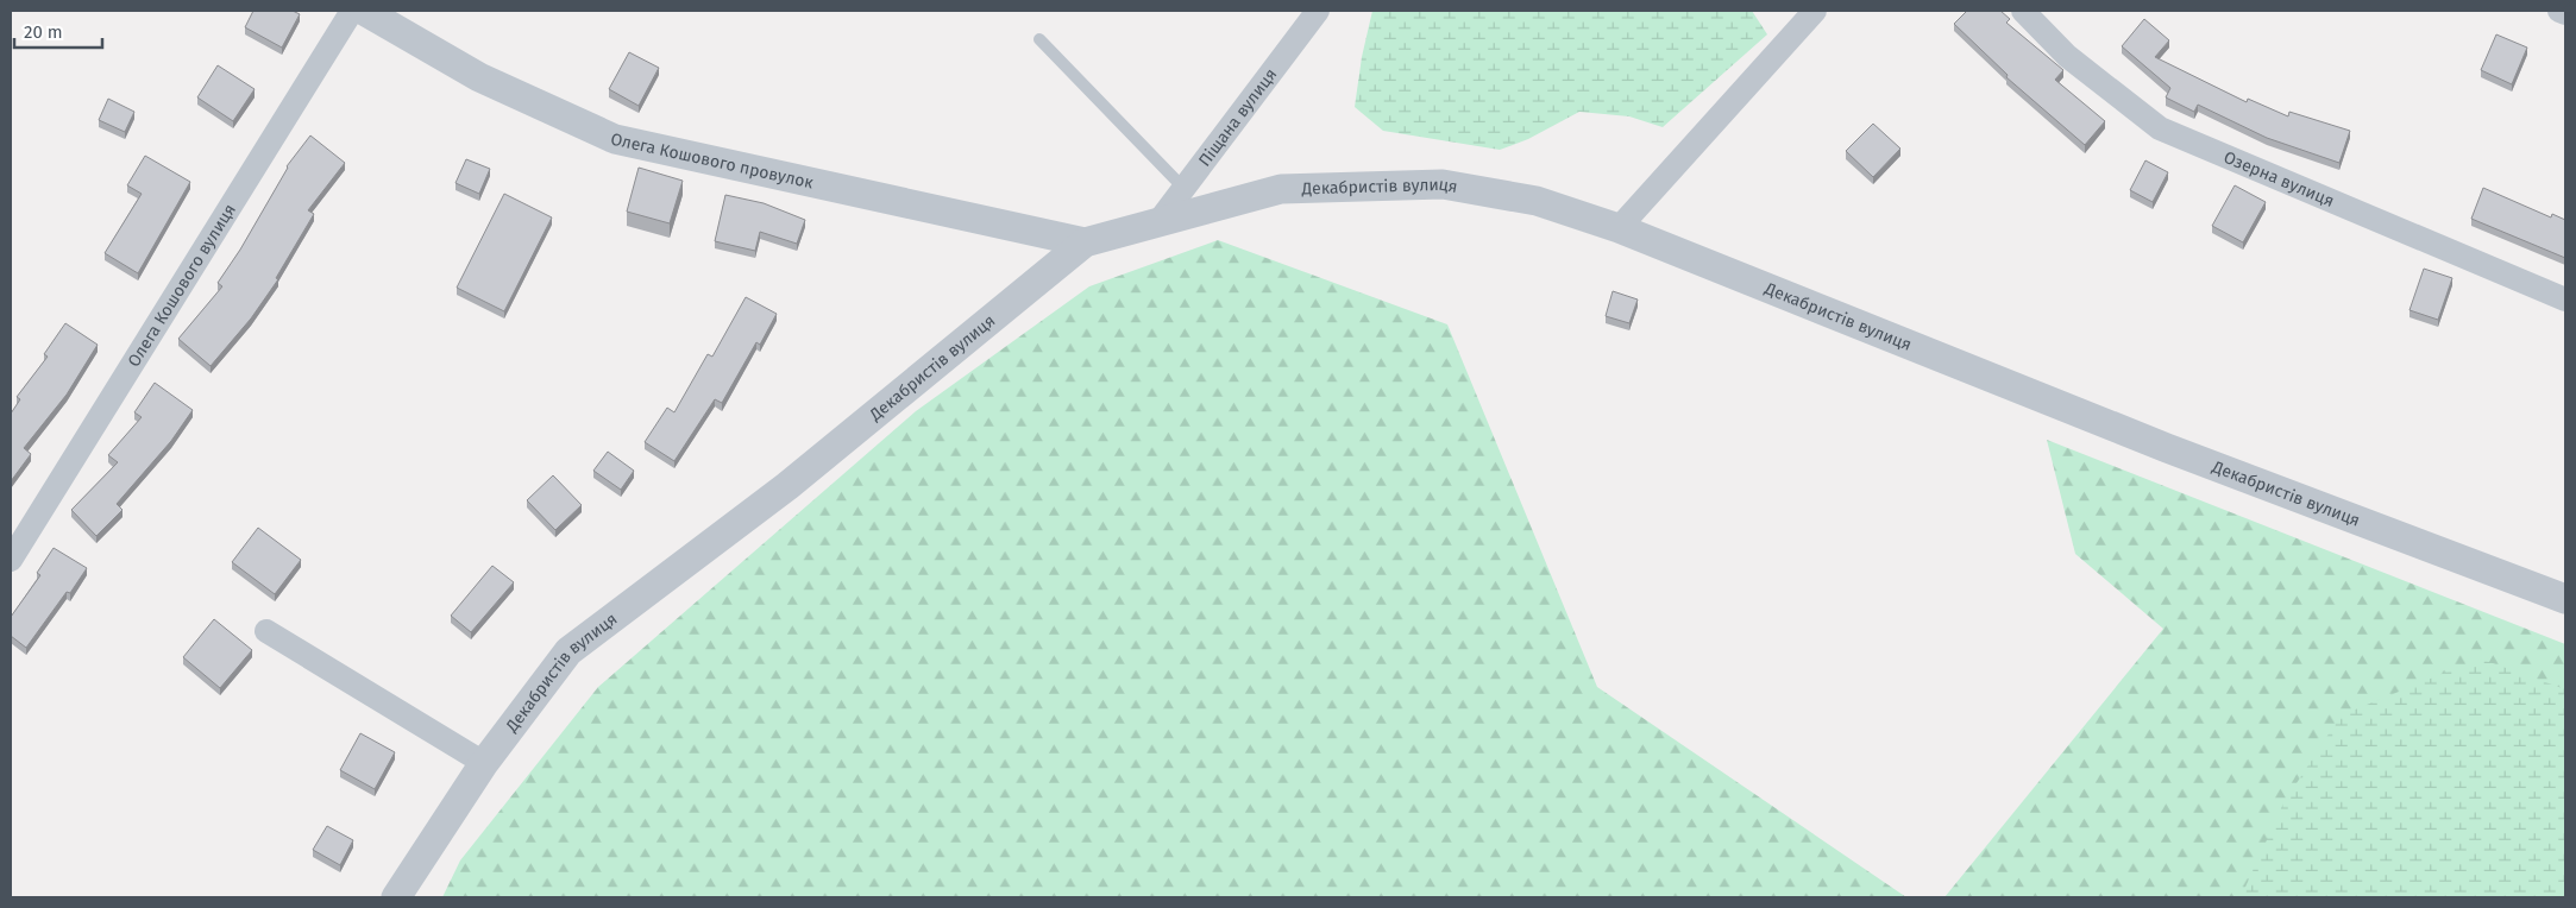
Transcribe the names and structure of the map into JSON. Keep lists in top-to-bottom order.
{
  "streets": {
    "street": [
      "Піщана вулиця",
      "Олега Кошового провулок",
      "Озерна вулиця",
      "Декабристів вулиця",
      "Олега Кошового вулиця"
    ]
  },
  "crossings": [
    ["Піщана вулиця", "Декабристів вулиця"],
    ["Олега Кошового провулок", "Декабристів вулиця"]
  ],
  "scale_bar": "20 m"
}
